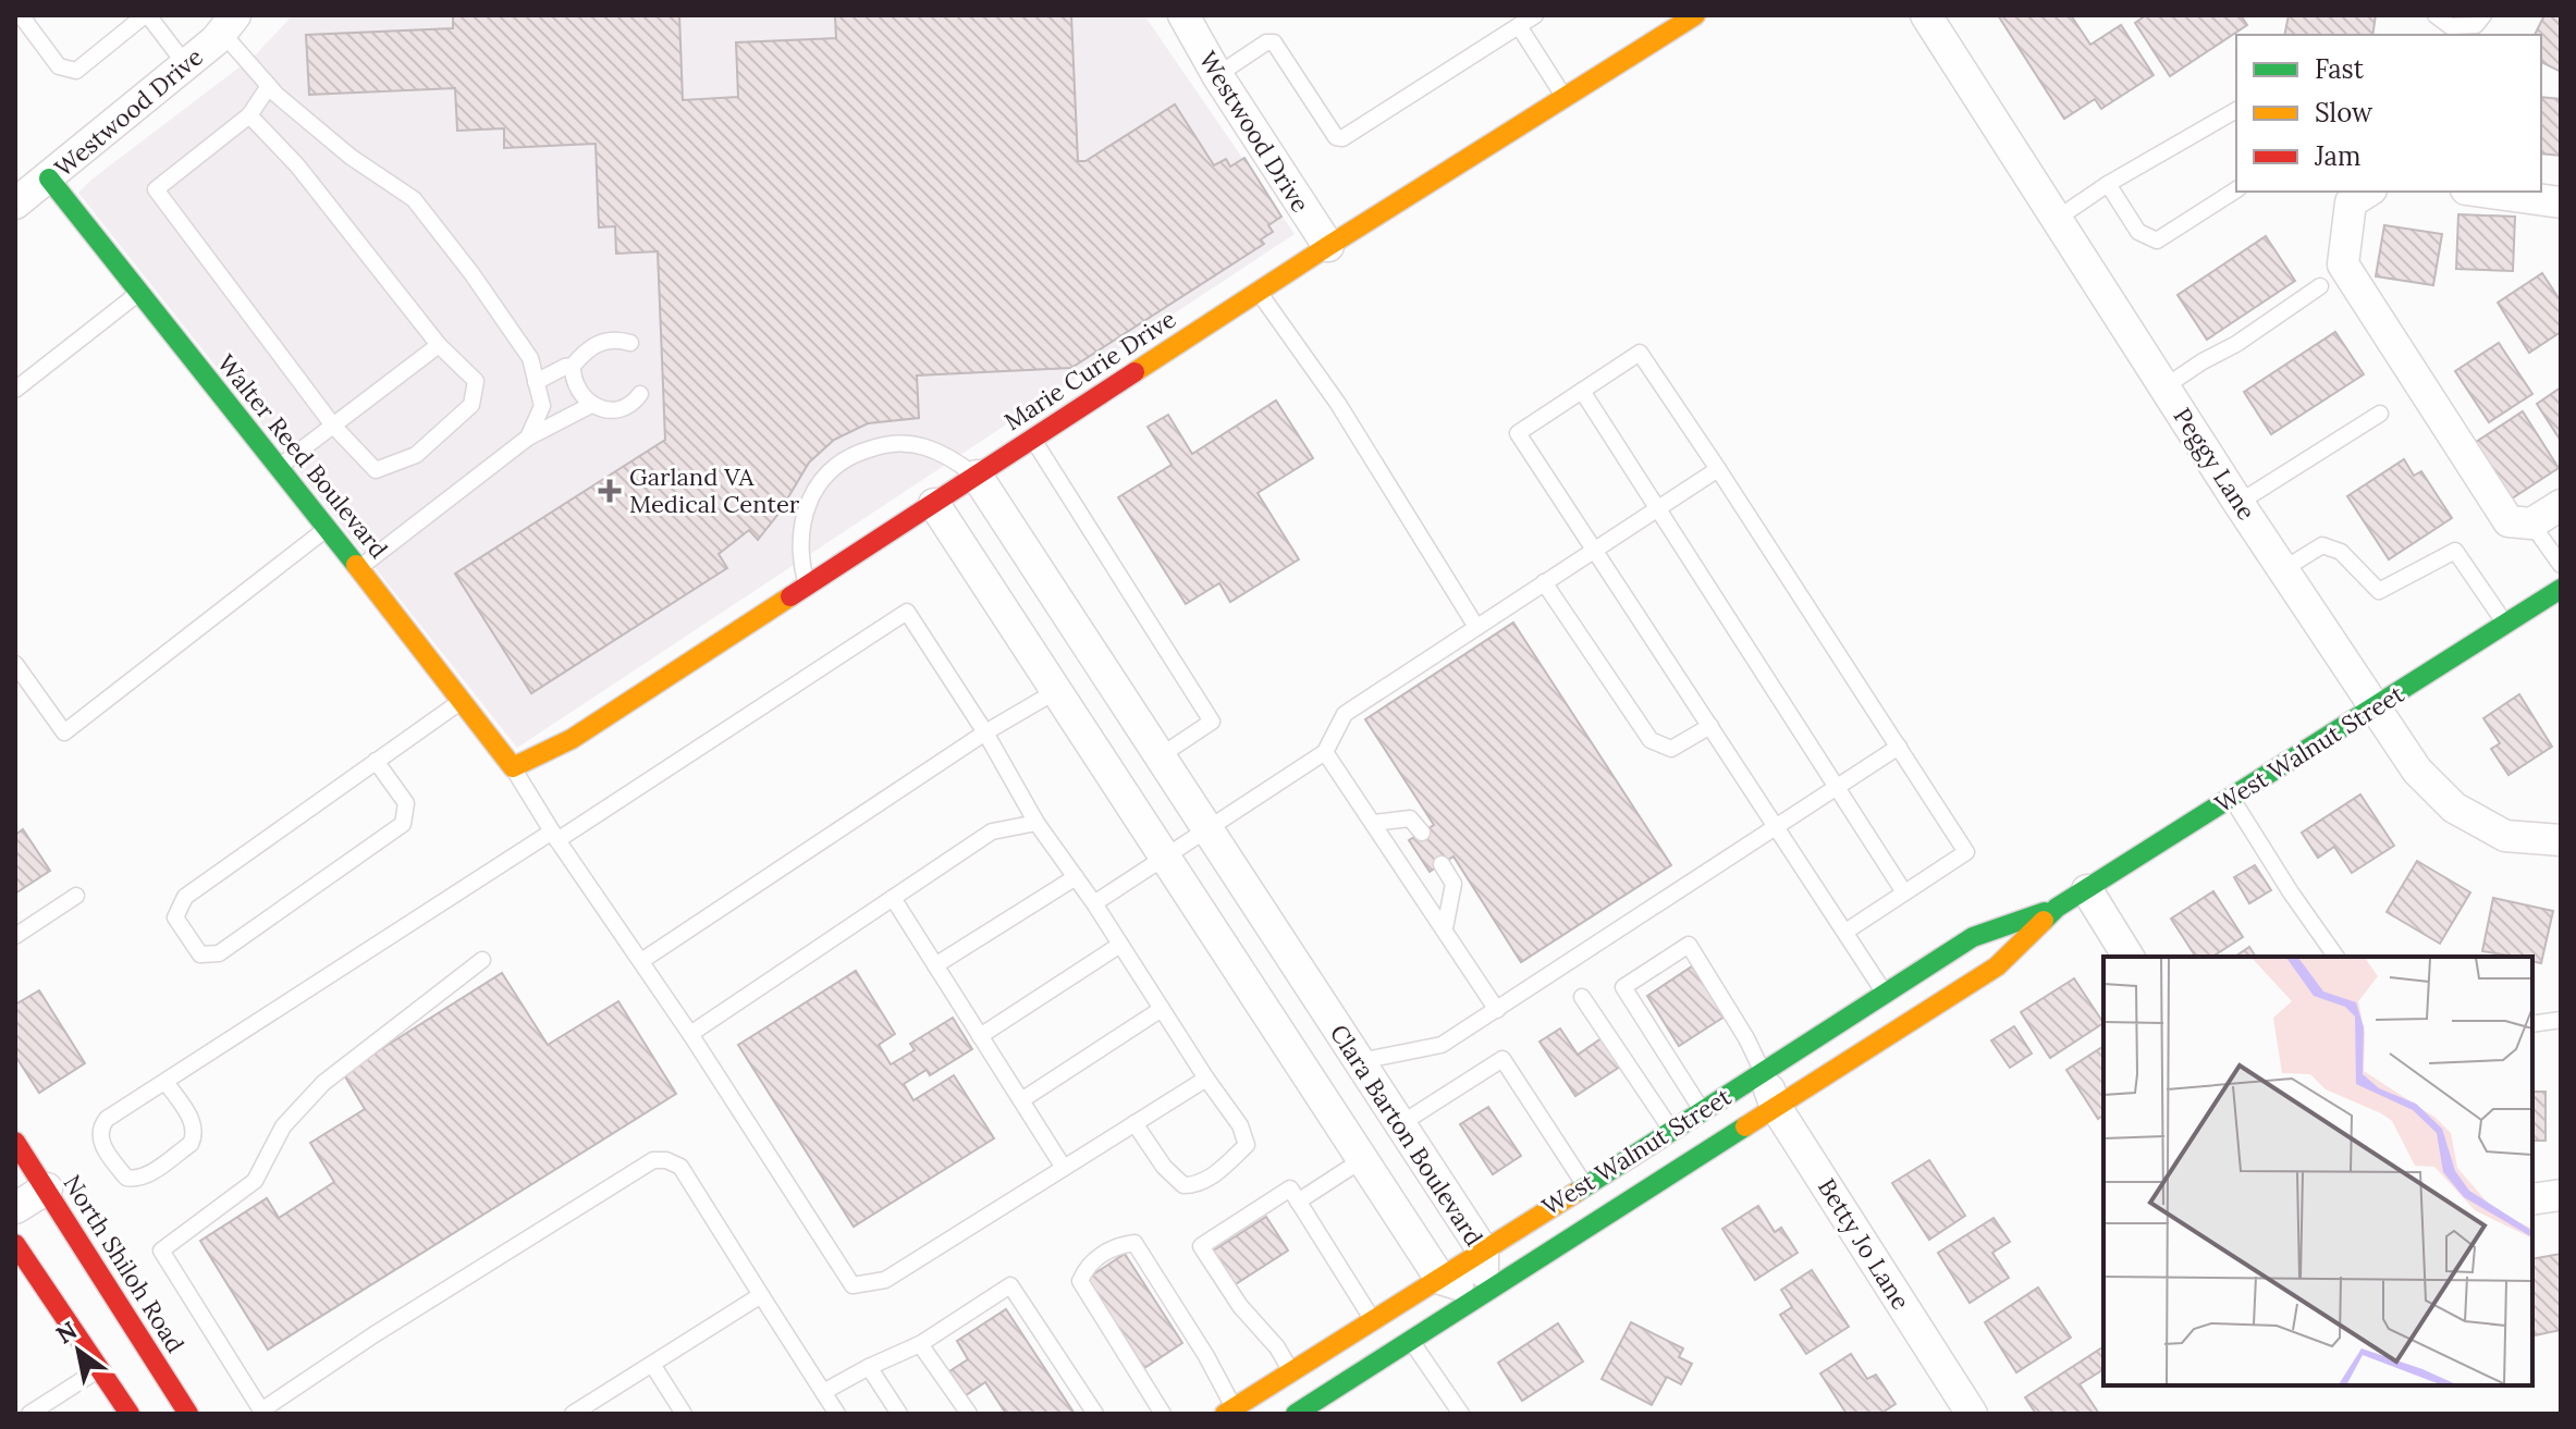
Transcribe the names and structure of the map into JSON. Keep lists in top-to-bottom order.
{
  "streets": {
    "main road": [
      "Marie Curie Drive",
      "Walter Reed Boulevard",
      "West Walnut Street",
      "North Shiloh Road"
    ],
    "street": [
      "Westwood Drive",
      "Peggy Lane",
      "Clara Barton Boulevard",
      "Betty Jo Lane"
    ]
  },
  "crossings": [
    ["Westwood Drive", "Marie Curie Drive"],
    ["Westwood Drive", "Walter Reed Boulevard"],
    ["Marie Curie Drive", "Walter Reed Boulevard"],
    ["Marie Curie Drive", "Clara Barton Boulevard"],
    ["Peggy Lane", "West Walnut Street"],
    ["West Walnut Street", "Clara Barton Boulevard"],
    ["West Walnut Street", "Betty Jo Lane"]
  ],
  "places": {
    "health": ["Garland VA Medical Center"]
  },
  "legend": ["Fast", "Slow", "Jam"],
  "north": "top left"
}
